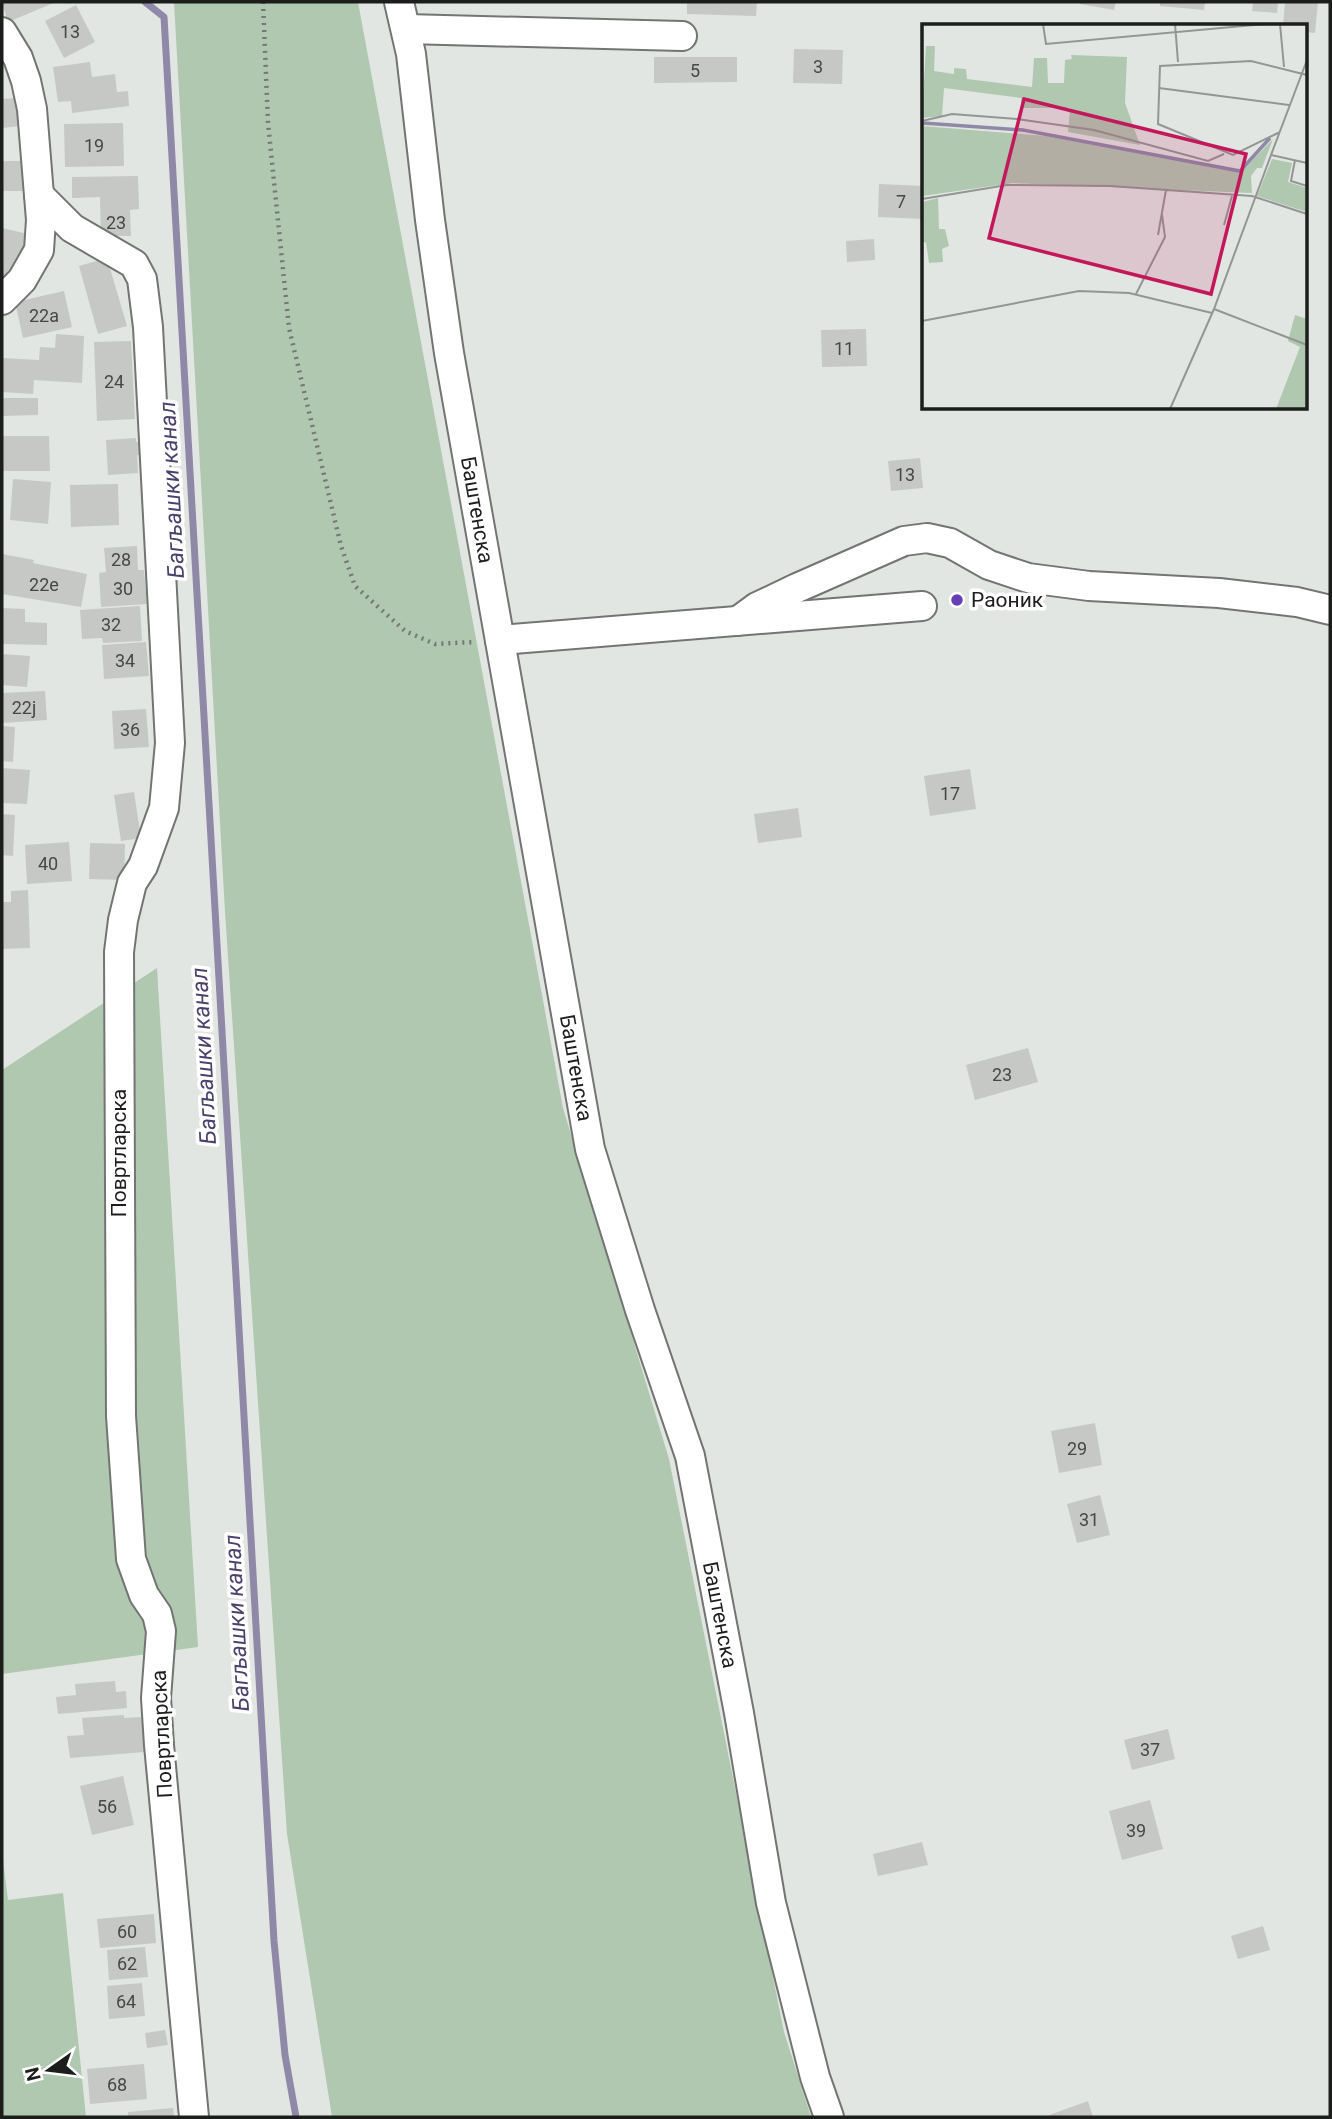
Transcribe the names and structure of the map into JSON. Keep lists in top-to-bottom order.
{
  "streets": {
    "street": ["Баштенска", "Повртларска"]
  },
  "water": ["Багљашки канал"],
  "places": ["Раоник"],
  "house_numbers": [
    "13",
    "3",
    "5",
    "19",
    "7",
    "23",
    "22a",
    "11",
    "24",
    "13",
    "28",
    "22e",
    "30",
    "32",
    "34",
    "22j",
    "36",
    "17",
    "40",
    "23",
    "29",
    "31",
    "37",
    "56",
    "39",
    "60",
    "62",
    "64",
    "68"
  ],
  "north": "left"
}
